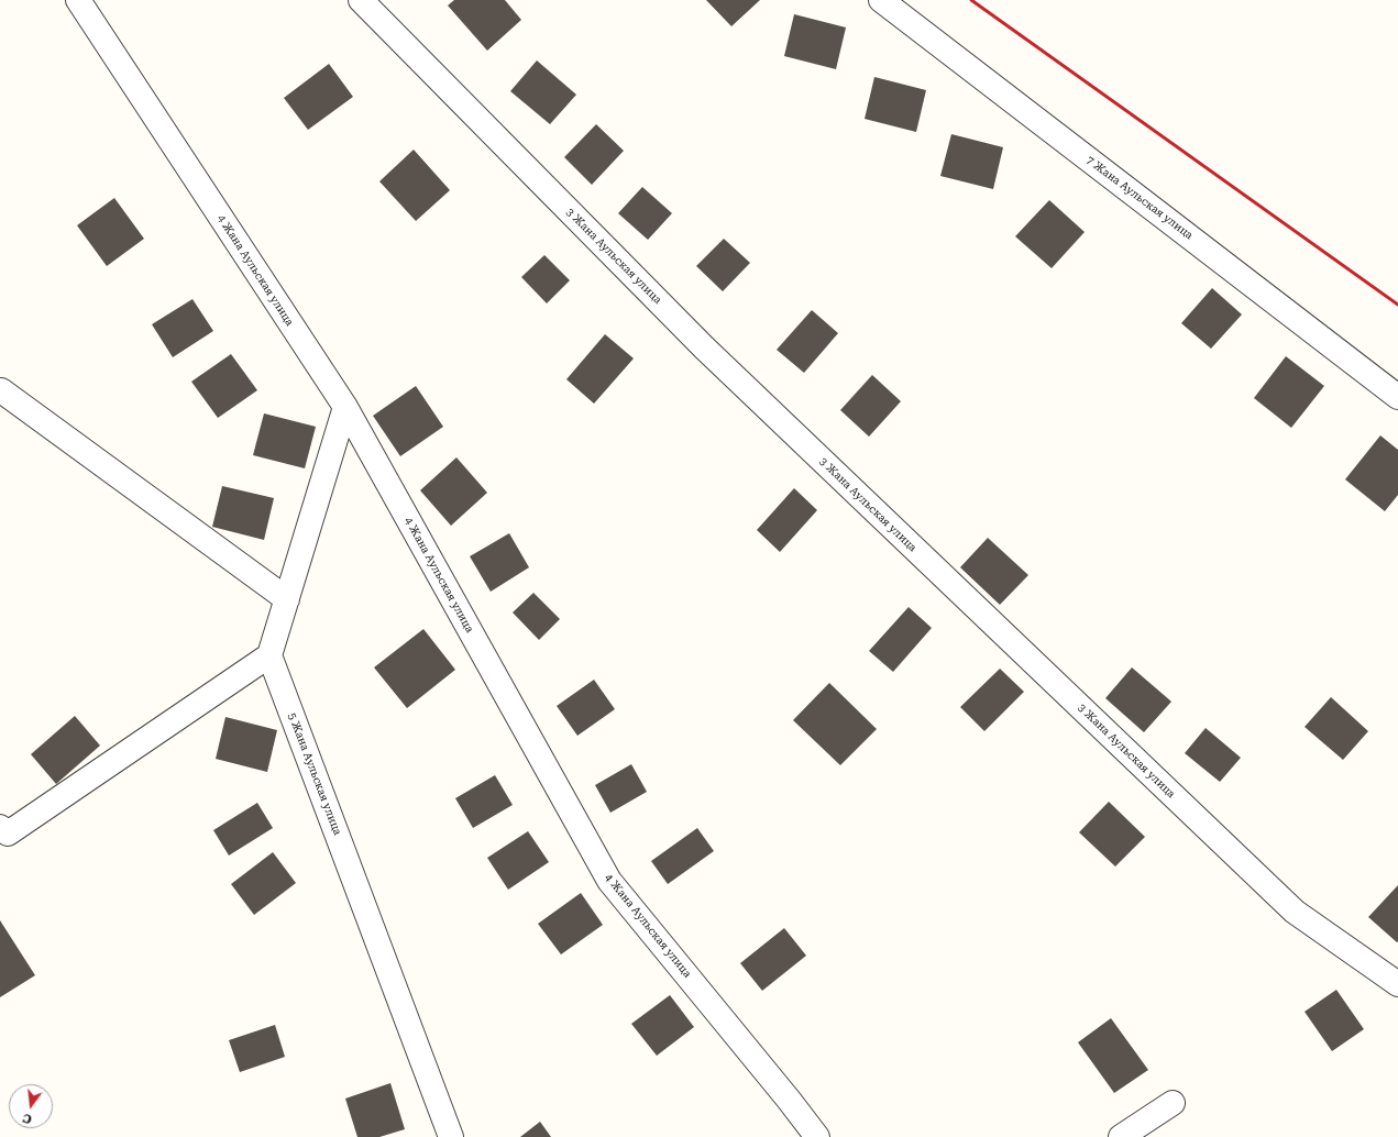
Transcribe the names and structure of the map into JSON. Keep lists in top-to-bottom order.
{
  "streets": {
    "street": [
      "7 Жана Аульская улица",
      "3 Жана Аульская улица",
      "4 Жана Аульская улица",
      "5 Жана Аульская улица"
    ]
  },
  "north": "bottom"
}
